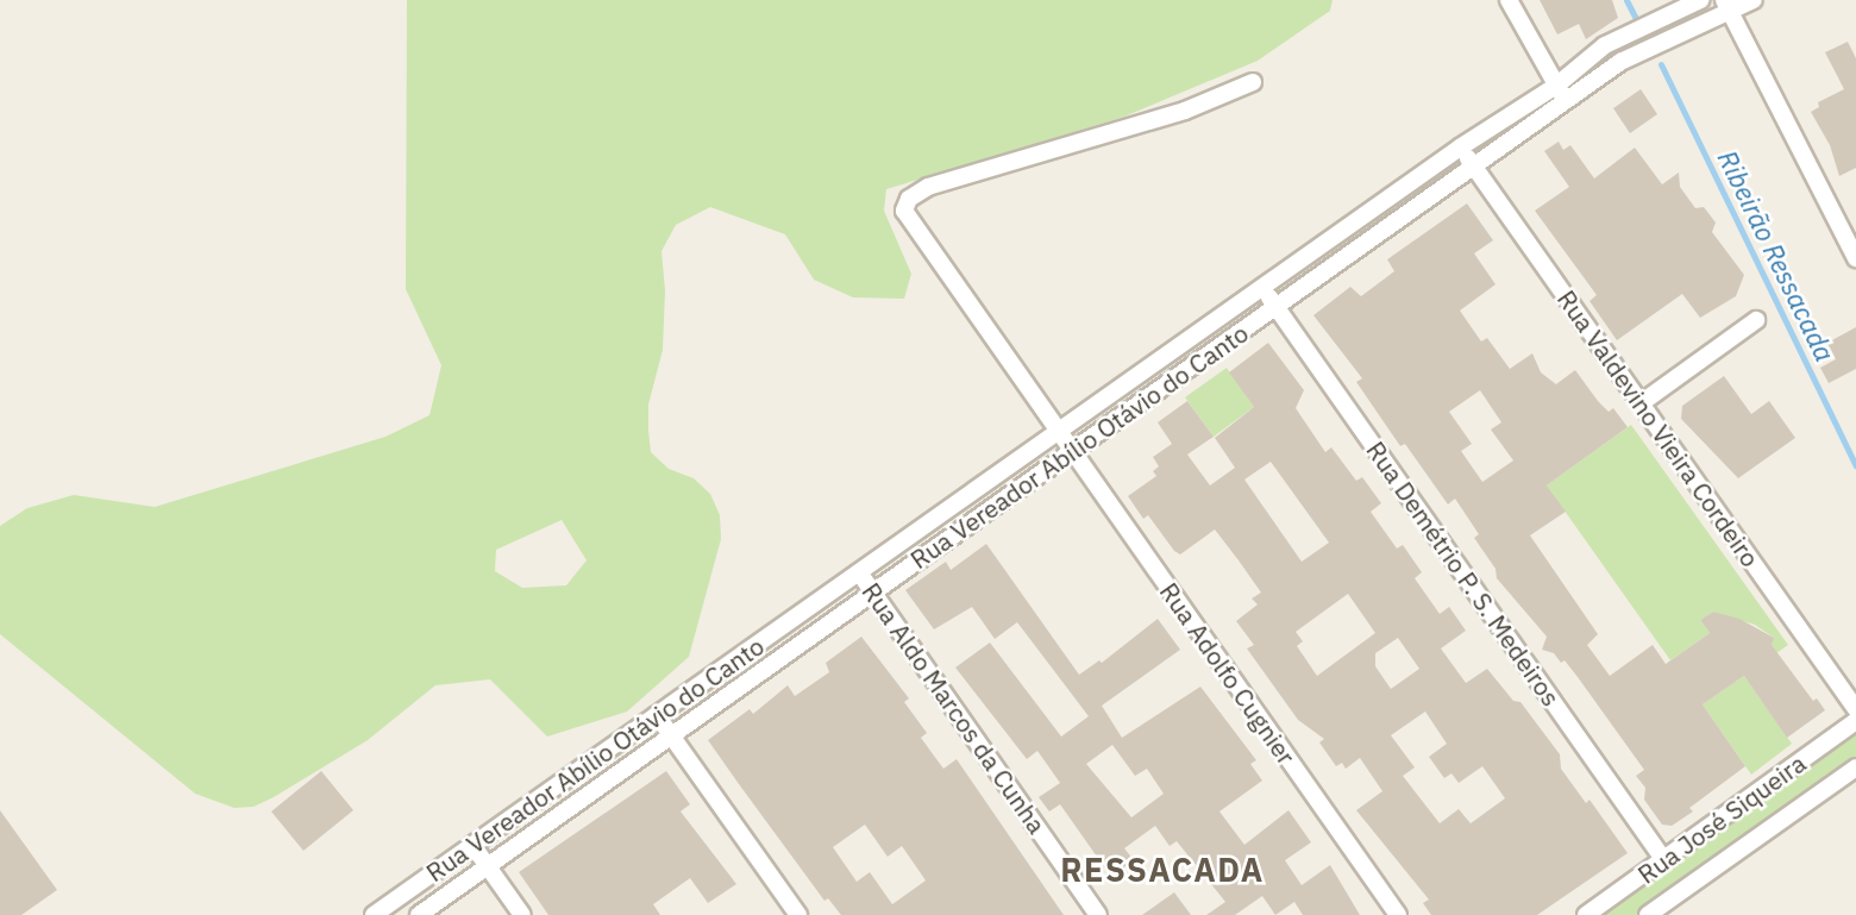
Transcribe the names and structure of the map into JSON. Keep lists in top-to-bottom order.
{
  "streets": {
    "street": [
      "Rua Valdevino Vieira Cordeiro",
      "Rua Vereador Abílio Otávio do Canto",
      "Rua Demétrio P. S. Medeiros",
      "Rua Adolfo Cugnier",
      "Rua Aldo Marcos da Cunha",
      "Rua José Siqueira"
    ]
  },
  "crossings": [
    ["Rua Valdevino Vieira Cordeiro", "Rua Vereador Abílio Otávio do Canto"],
    ["Rua Vereador Abílio Otávio do Canto", "Rua Demétrio P. S. Medeiros"],
    ["Rua Vereador Abílio Otávio do Canto", "Rua Adolfo Cugnier"],
    ["Rua Vereador Abílio Otávio do Canto", "Rua Aldo Marcos da Cunha"],
    ["Rua Demétrio P. S. Medeiros", "Rua José Siqueira"]
  ],
  "districts": ["RESSACADA"],
  "water": ["Ribeirão Ressacada"]
}
